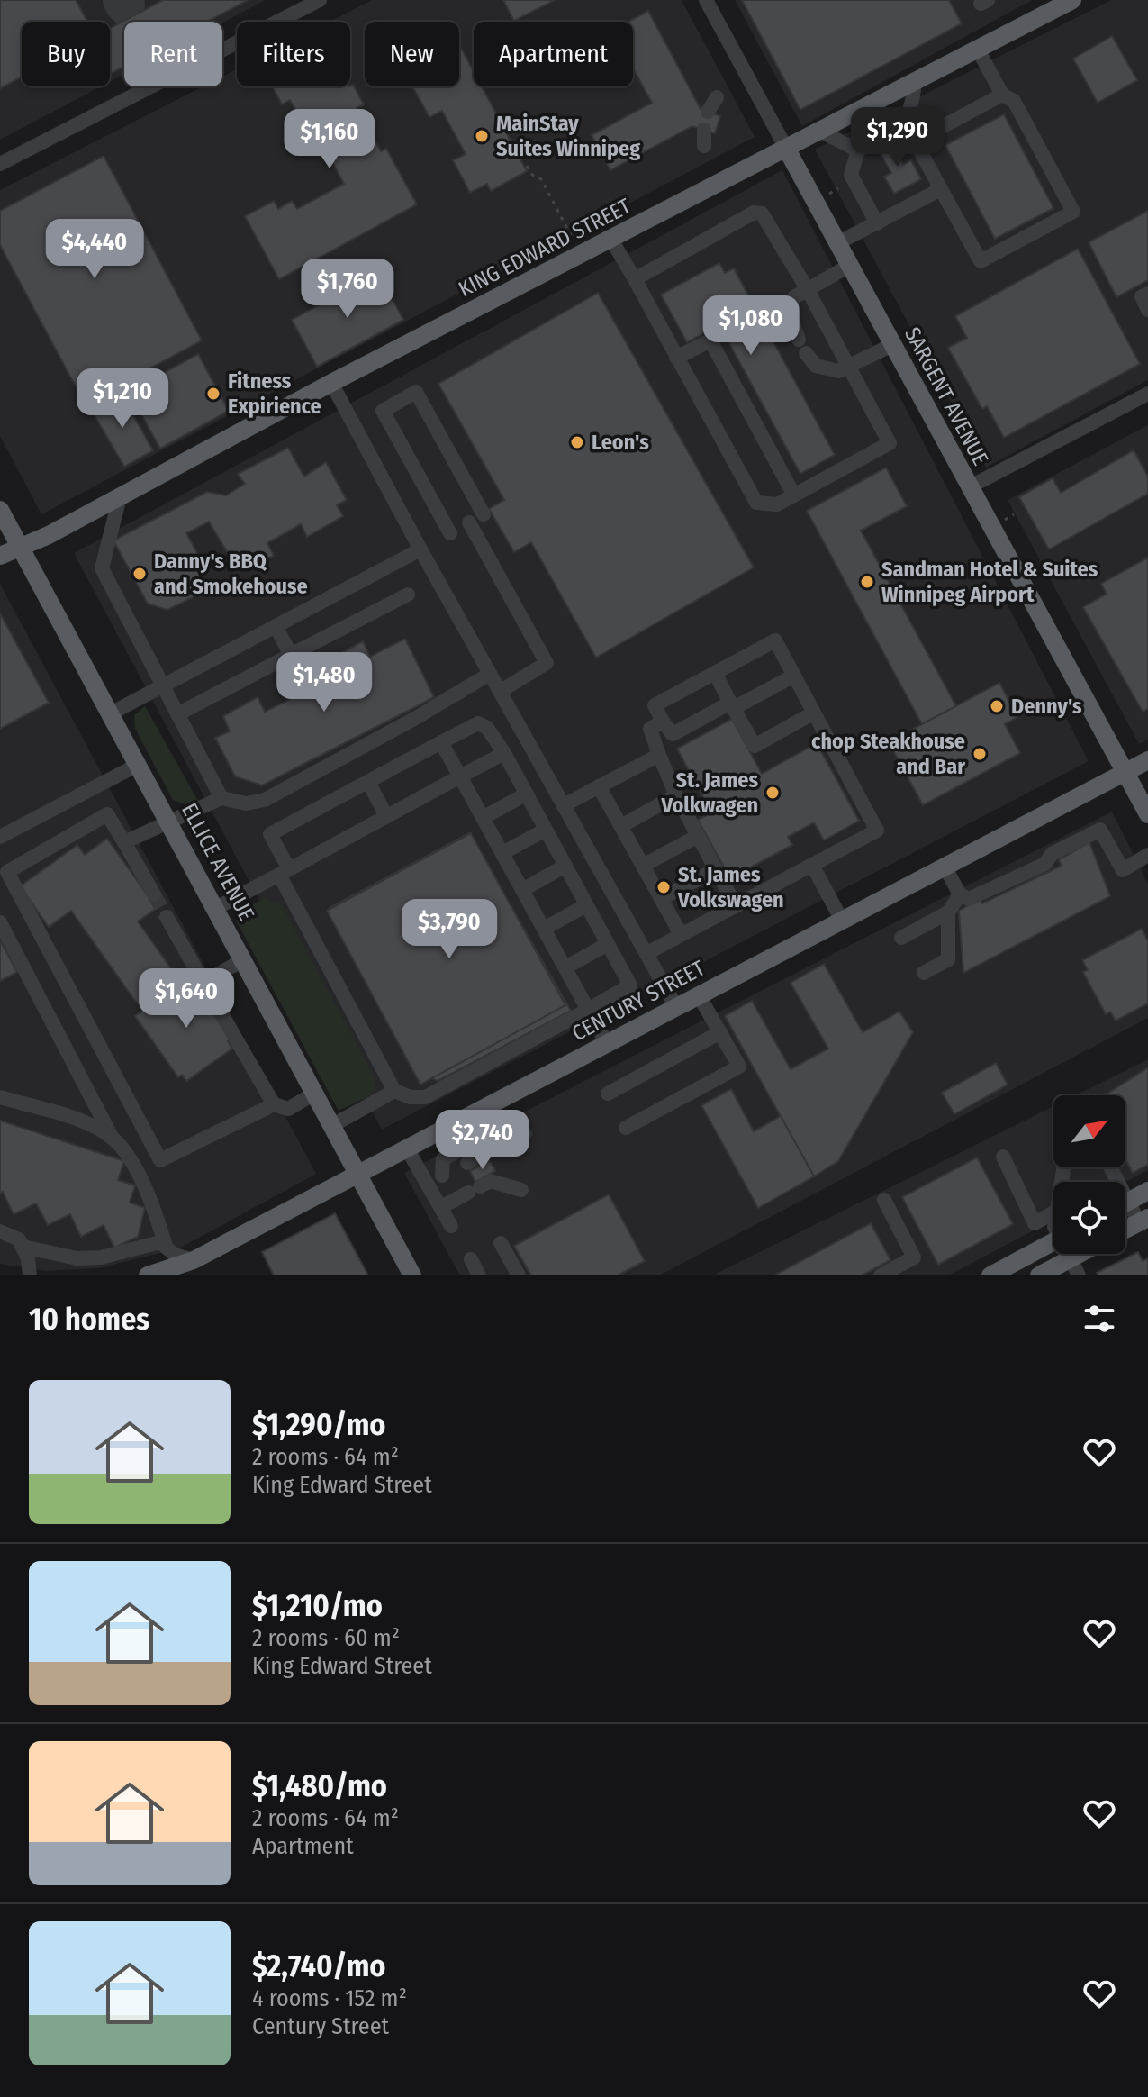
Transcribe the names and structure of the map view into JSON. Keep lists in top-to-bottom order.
{
  "streets": {
    "main road": [
      "KING EDWARD STREET",
      "SARGENT AVENUE",
      "ELLICE AVENUE",
      "CENTURY STREET"
    ]
  },
  "crossings": [
    ["KING EDWARD STREET", "SARGENT AVENUE"],
    ["KING EDWARD STREET", "ELLICE AVENUE"],
    ["SARGENT AVENUE", "CENTURY STREET"],
    ["ELLICE AVENUE", "CENTURY STREET"]
  ],
  "places": [
    "MainStay Suites Winnipeg",
    "Fitness Expirience",
    "Leon's",
    "Danny's BBQ and Smokehouse",
    "Sandman Hotel & Suites Winnipeg Airport",
    "Denny's",
    "chop Steakhouse and Bar",
    "St. James Volkwagen",
    "St. James Volkswagen"
  ],
  "north": "top right",
  "page": {
    "chip": [
      "Buy",
      "Rent",
      "Filters",
      "New",
      "Apartment"
    ],
    "price": [
      "$1,290",
      "$1,160",
      "$4,440",
      "$1,760",
      "$1,080",
      "$1,210",
      "$1,480",
      "$3,790",
      "$1,640",
      "$2,740"
    ],
    "heading": "10 homes",
    "list": [
      {
        "name": "$1,290/mo",
        "note": "2 rooms · 64 m² · King Edward Street"
      },
      {
        "name": "$1,210/mo",
        "note": "2 rooms · 60 m² · King Edward Street"
      },
      {
        "name": "$1,480/mo",
        "note": "2 rooms · 64 m² · Apartment"
      },
      {
        "name": "$2,740/mo",
        "note": "4 rooms · 152 m² · Century Street"
      }
    ]
  }
}
